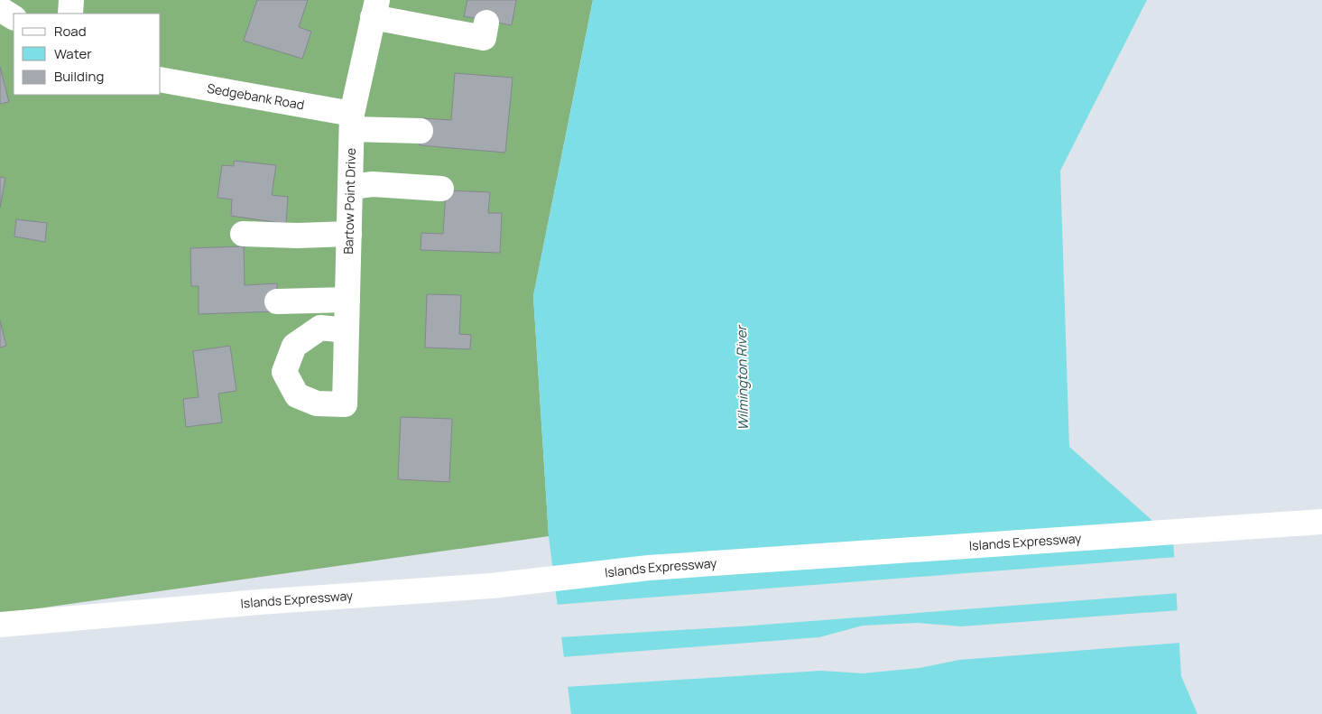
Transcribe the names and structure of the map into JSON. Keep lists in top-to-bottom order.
{
  "streets": {
    "main road": ["Sedgebank Road", "Bartow Point Drive", "Islands Expressway"]
  },
  "crossings": [
    ["Sedgebank Road", "Bartow Point Drive"]
  ],
  "water": ["Wilmington River"],
  "legend": ["Road", "Water", "Building"]
}
